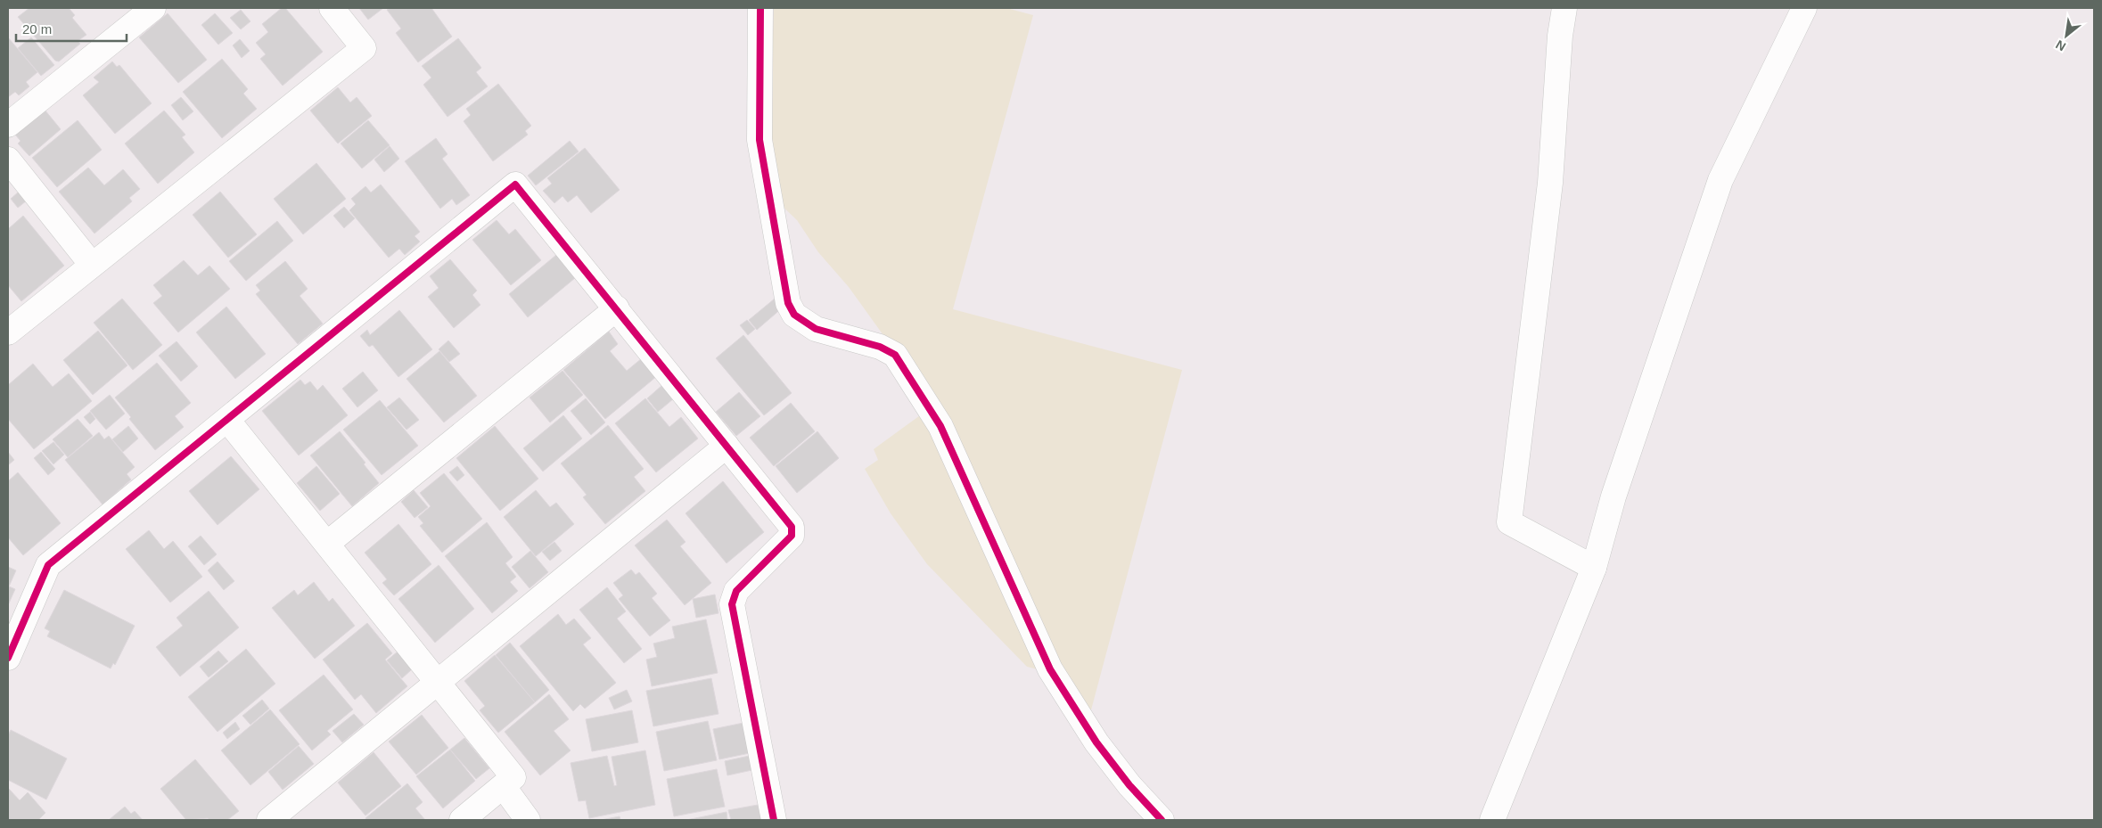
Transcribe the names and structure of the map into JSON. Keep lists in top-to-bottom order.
{
  "scale_bar": "20 m",
  "north": "bottom left"
}
